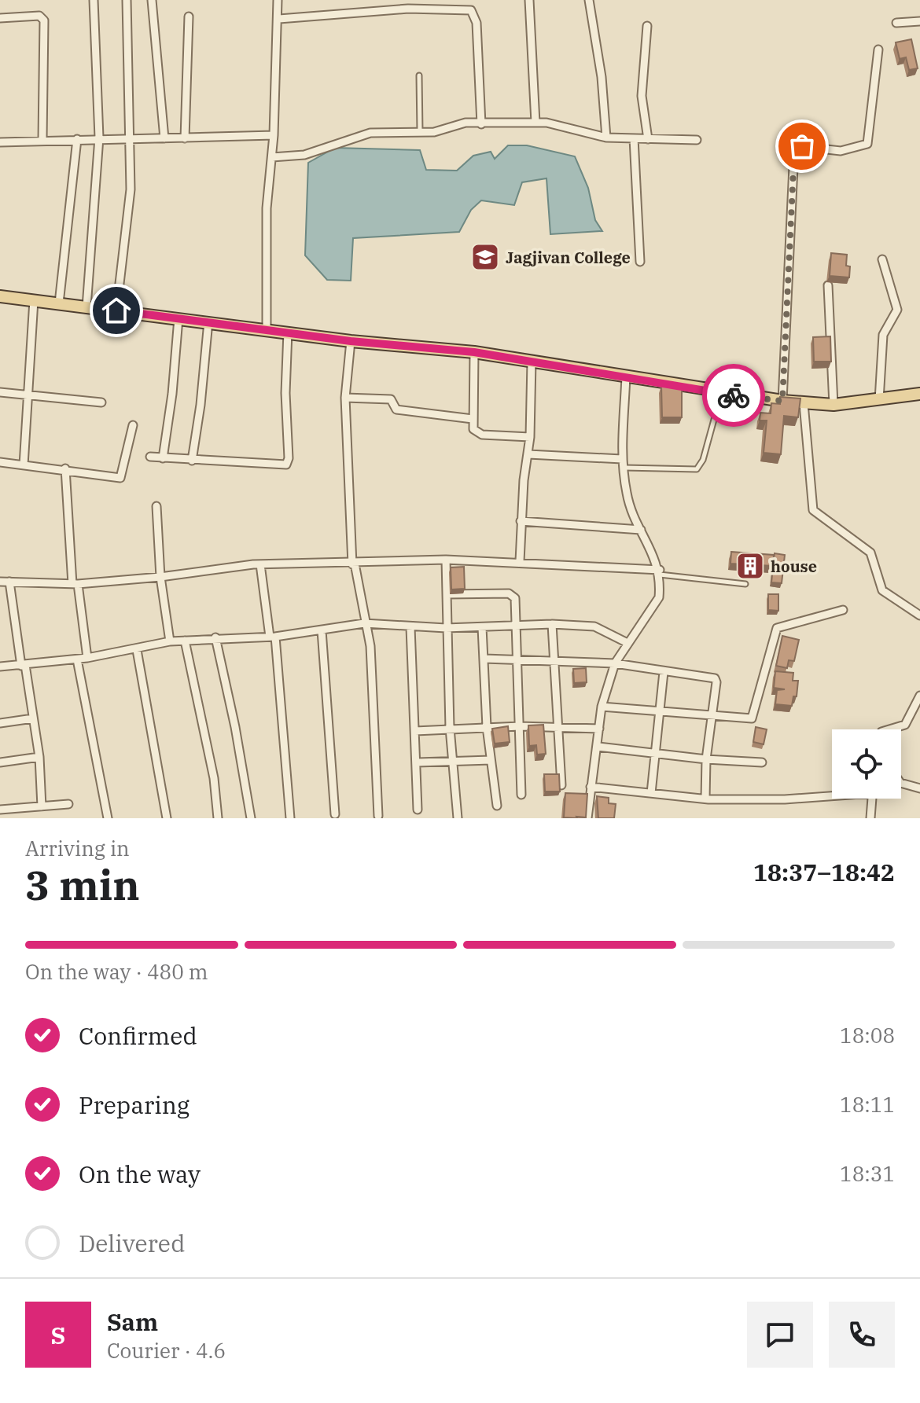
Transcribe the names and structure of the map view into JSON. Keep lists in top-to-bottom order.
{
  "places": {
    "school or university": ["Jagjivan College"],
    "building": ["house"]
  },
  "page": {
    "heading": ["3 min", "Arriving in", "18:37–18:42"],
    "panel": ["Sam", "Courier · 4.6"],
    "bar": "On the way · 480 m",
    "list": [
      ["Confirmed", "18:08"],
      ["Preparing", "18:11"],
      ["On the way", "18:31"],
      "Delivered"
    ],
    "round": "S"
  }
}
